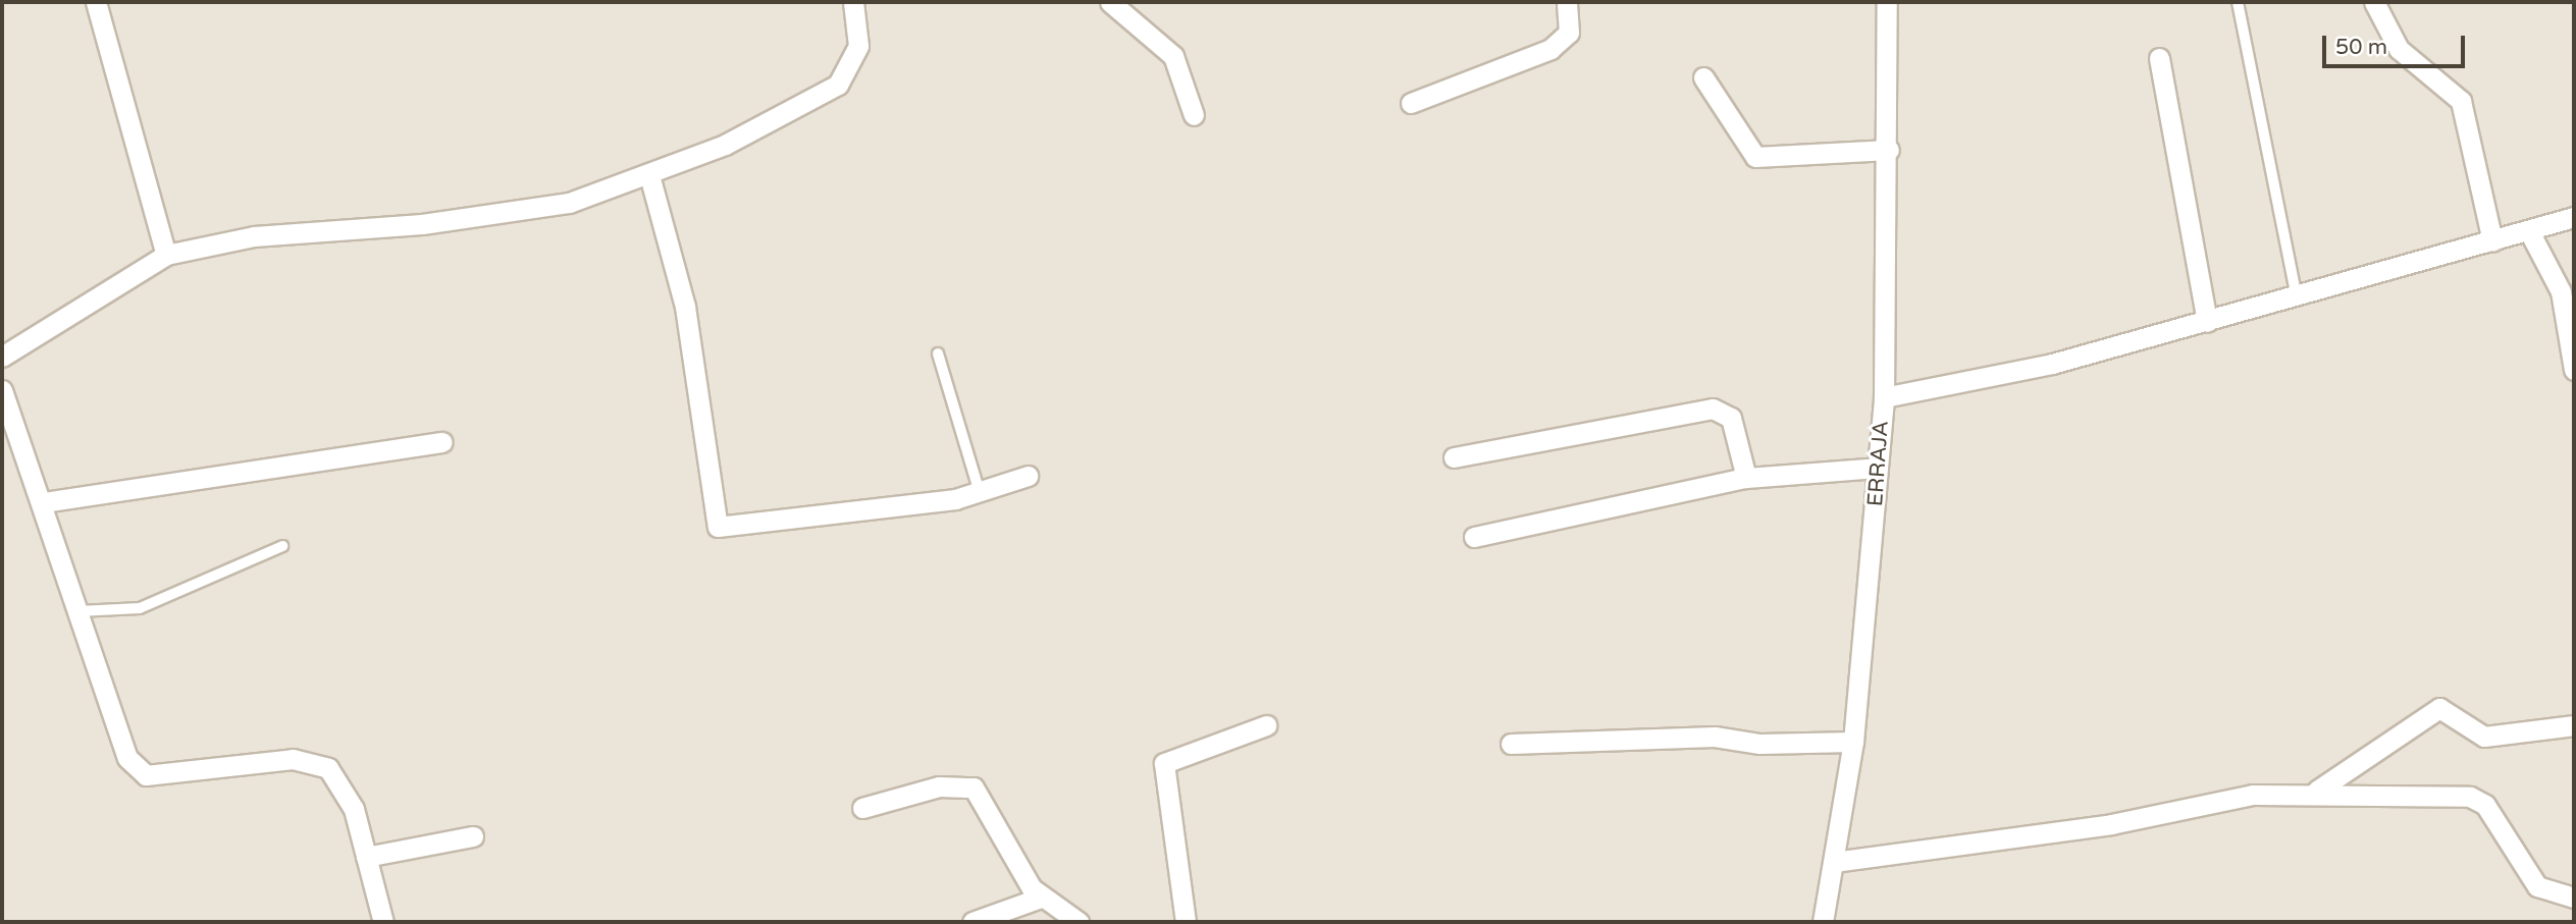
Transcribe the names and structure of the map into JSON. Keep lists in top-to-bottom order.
{
  "streets": {
    "street": ["ERRAJA"]
  },
  "scale_bar": "50 m"
}
